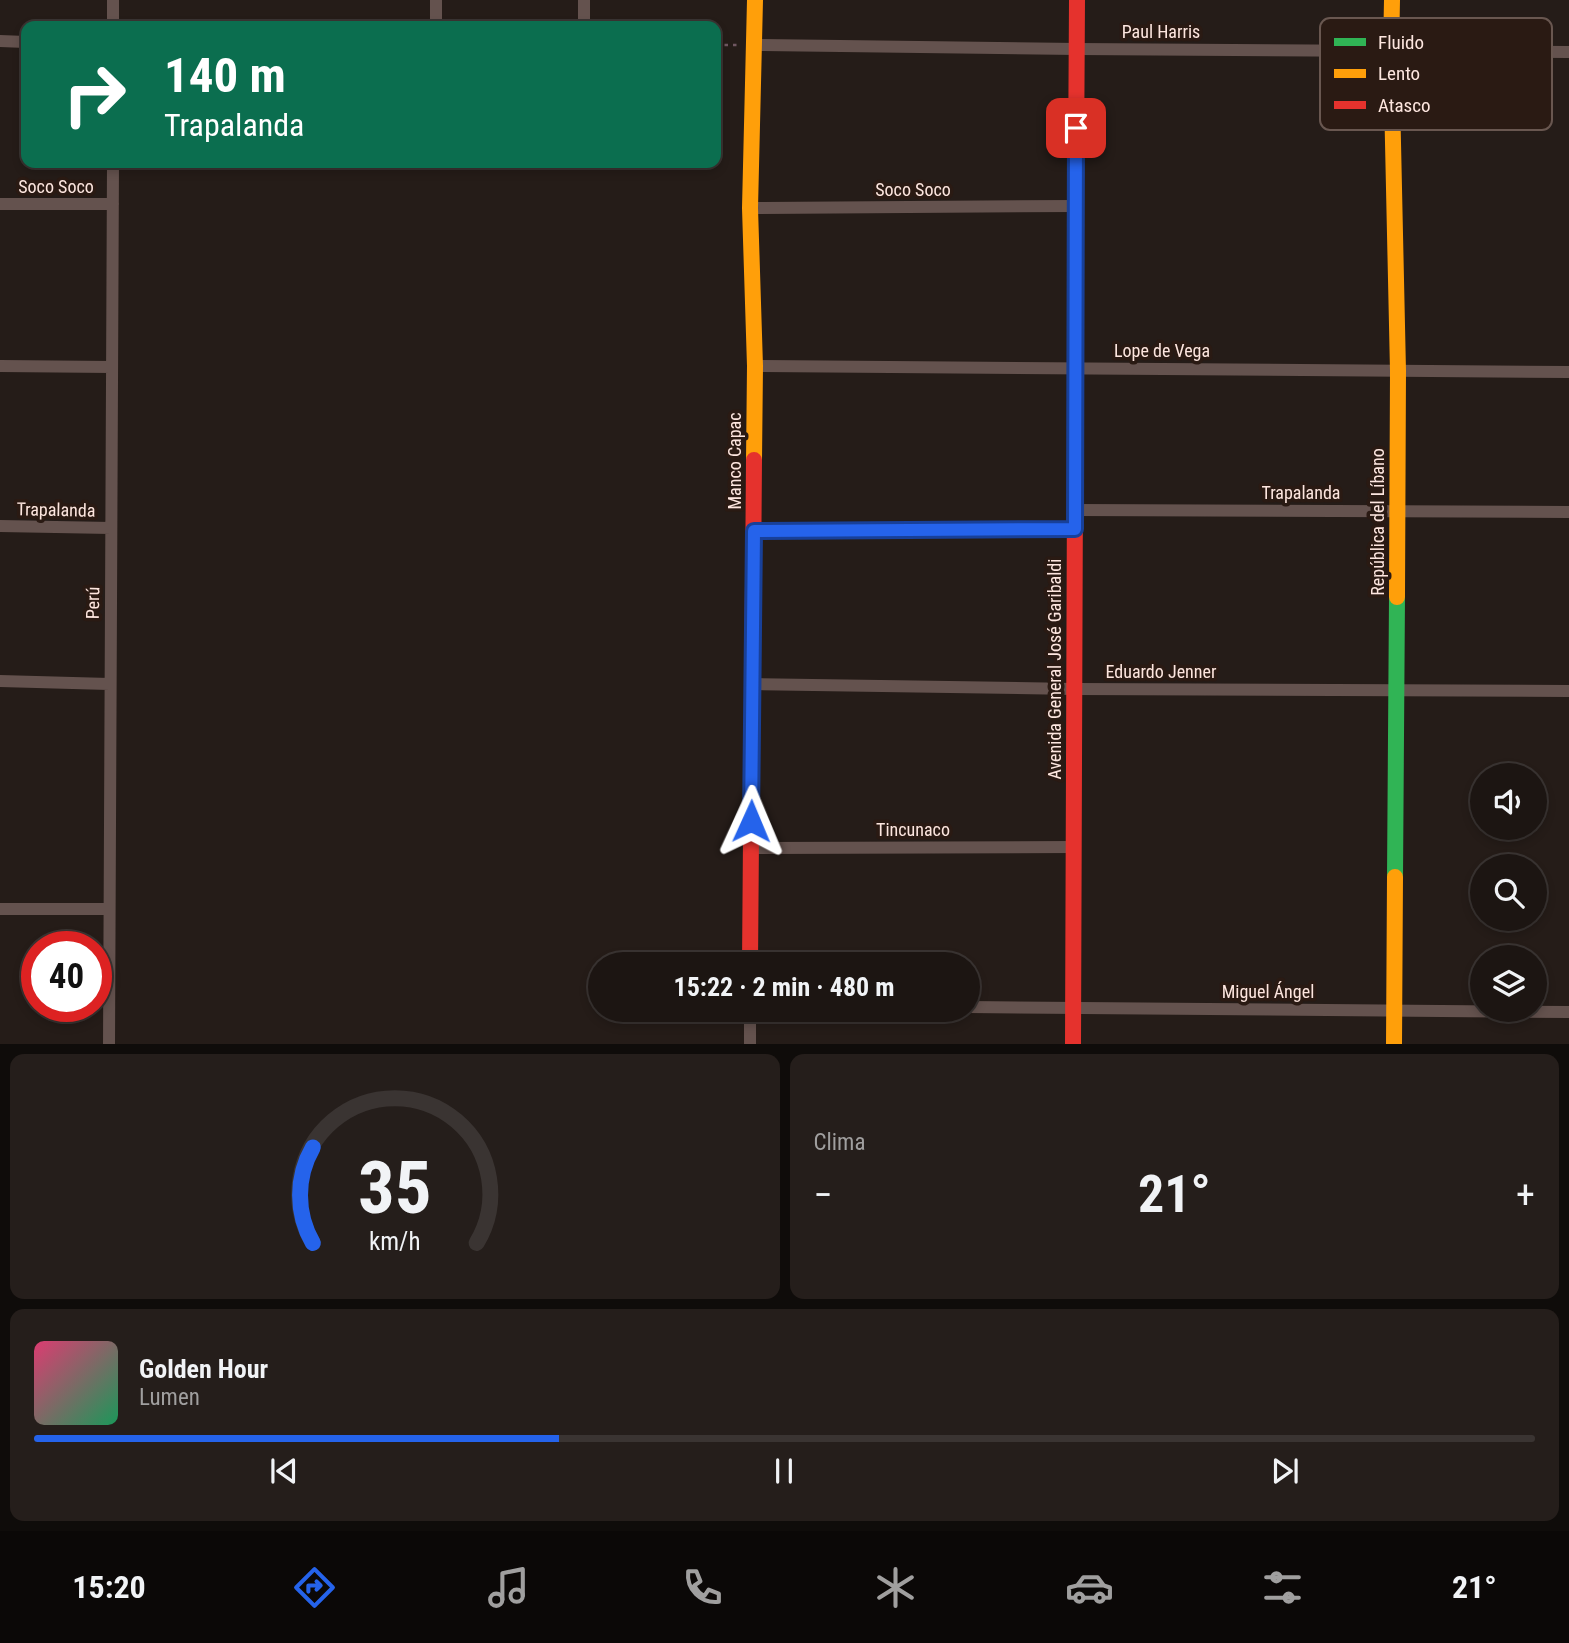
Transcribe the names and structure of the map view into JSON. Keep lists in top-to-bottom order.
{
  "streets": {
    "street": [
      "Paul Harris",
      "Soco Soco",
      "Lope de Vega",
      "Manco Capac",
      "Trapalanda",
      "República del Líbano",
      "Perú",
      "Avenida General José Garibaldi",
      "Eduardo Jenner",
      "Tincunaco",
      "Miguel Ángel"
    ]
  },
  "crossings": [
    ["Paul Harris", "Manco Capac"],
    ["Paul Harris", "Avenida General José Garibaldi"],
    ["Soco Soco", "Manco Capac"],
    ["Soco Soco", "Perú"],
    ["Soco Soco", "Avenida General José Garibaldi"],
    ["Lope de Vega", "Manco Capac"],
    ["Lope de Vega", "República del Líbano"],
    ["Lope de Vega", "Avenida General José Garibaldi"],
    ["Manco Capac", "Eduardo Jenner"],
    ["Manco Capac", "Tincunaco"],
    ["Trapalanda", "República del Líbano"],
    ["Trapalanda", "Perú"],
    ["Trapalanda", "Avenida General José Garibaldi"],
    ["República del Líbano", "Eduardo Jenner"],
    ["República del Líbano", "Miguel Ángel"],
    ["Avenida General José Garibaldi", "Eduardo Jenner"],
    ["Avenida General José Garibaldi", "Tincunaco"],
    ["Avenida General José Garibaldi", "Miguel Ángel"]
  ],
  "legend": ["Fluido", "Lento", "Atasco"],
  "page": {
    "turn": ["140 m", "Trapalanda"],
    "limit": "40",
    "trip": "15:22 · 2 min · 480 m",
    "tile": "Clima",
    "heat": ["−", "21°", "+"],
    "song": ["Golden Hour", "Lumen"],
    "tabs": ["15:20", "21°"],
    "gauge": ["35", "km/h"]
  }
}
